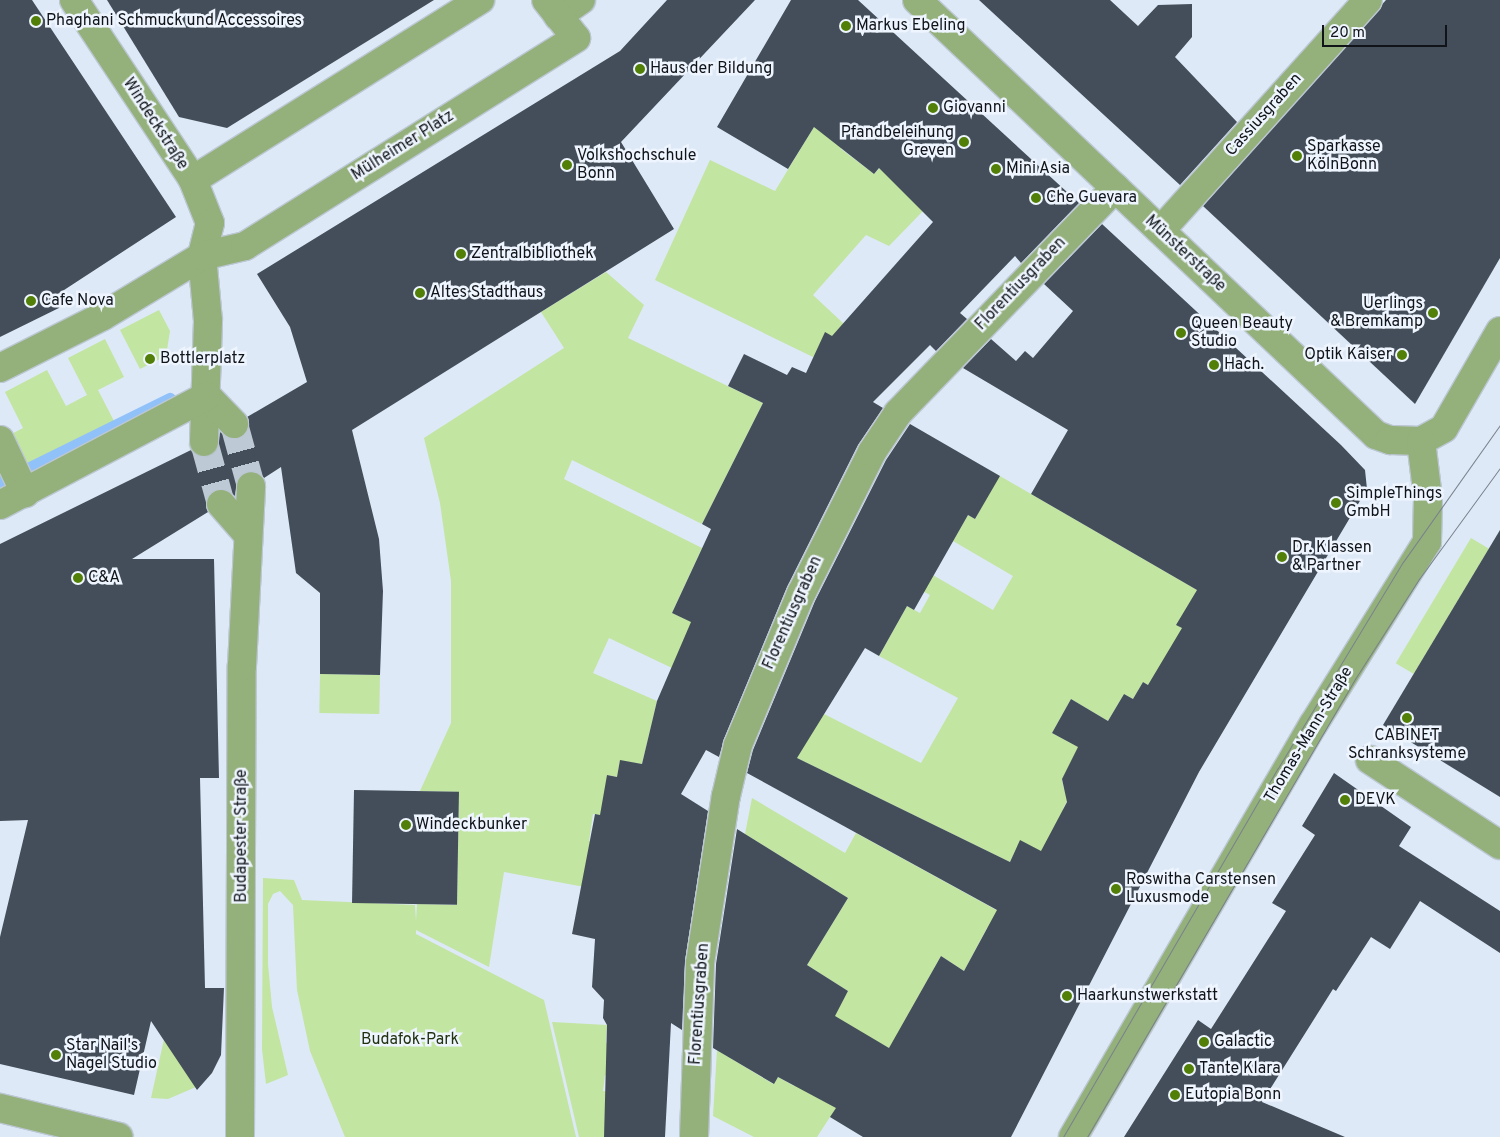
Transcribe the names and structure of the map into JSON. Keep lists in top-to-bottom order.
{
  "streets": {
    "street": [
      "Cassiusgraben",
      "Windeckstraße",
      "Mülheimer Platz",
      "Münsterstraße",
      "Florentiusgraben",
      "Thomas-Mann-Straße",
      "Budapester Straße"
    ]
  },
  "crossings": [
    ["Cassiusgraben", "Münsterstraße"],
    ["Windeckstraße", "Mülheimer Platz"],
    ["Münsterstraße", "Florentiusgraben"],
    ["Münsterstraße", "Thomas-Mann-Straße"]
  ],
  "parks": ["Budafok-Park"],
  "places": [
    "Phaghani Schmuck und Accessoires",
    "Markus Ebeling",
    "Haus der Bildung",
    "Giovanni",
    "Pfandbeleihung Greven",
    "Sparkasse KölnBonn",
    "Volkshochschule Bonn",
    "Mini Asia",
    "Che Guevara",
    "Zentralbibliothek",
    "Altes Stadthaus",
    "Cafe Nova",
    "Uerlings & Bremkamp",
    "Queen Beauty Studio",
    "Optik Kaiser",
    "Bottlerplatz",
    "Hach.",
    "SimpleThings GmbH",
    "Dr. Klassen & Partner",
    "C&A",
    "CABINET Schranksysteme",
    "DEVK",
    "Windeckbunker",
    "Roswitha Carstensen Luxusmode",
    "Haarkunstwerkstatt",
    "Galactic",
    "Star Nail's Nagel Studio",
    "Tante Klara",
    "Eutopia Bonn"
  ],
  "scale_bar": "20 m"
}
